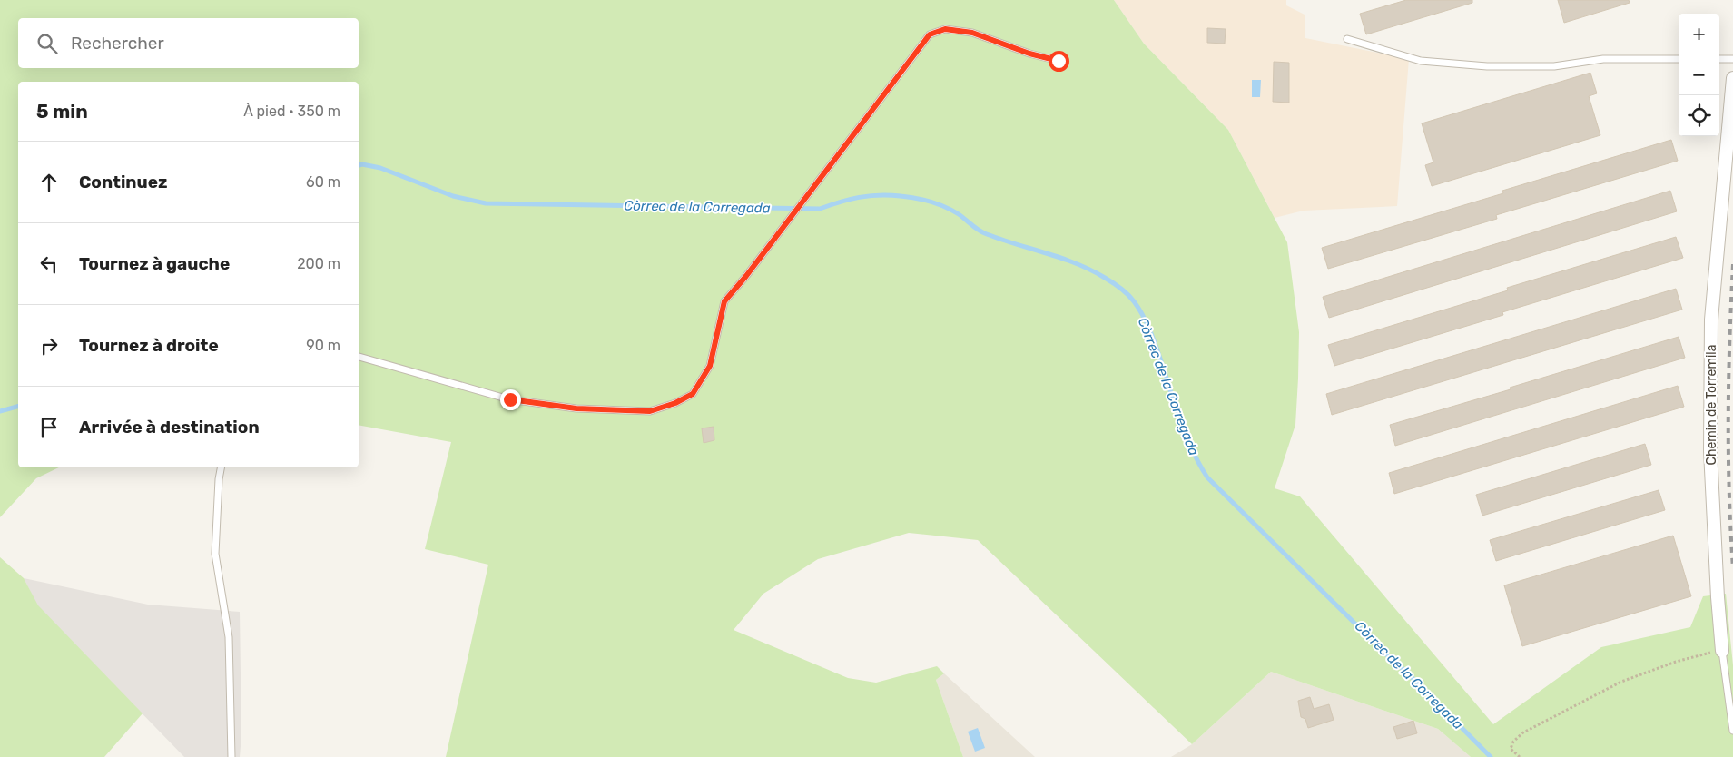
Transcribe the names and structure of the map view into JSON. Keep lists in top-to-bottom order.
{
  "streets": {
    "street": ["Chemin de Torremila"]
  },
  "water": ["Còrrec de la Corregada"],
  "page": {
    "map_buttons": ["+", "−"],
    "search": "Rechercher",
    "heading": ["5 min", "À pied · 350 m"],
    "list": [
      ["Continuez", "60 m"],
      ["Tournez à gauche", "200 m"],
      ["Tournez à droite", "90 m"],
      "Arrivée à destination"
    ]
  }
}
